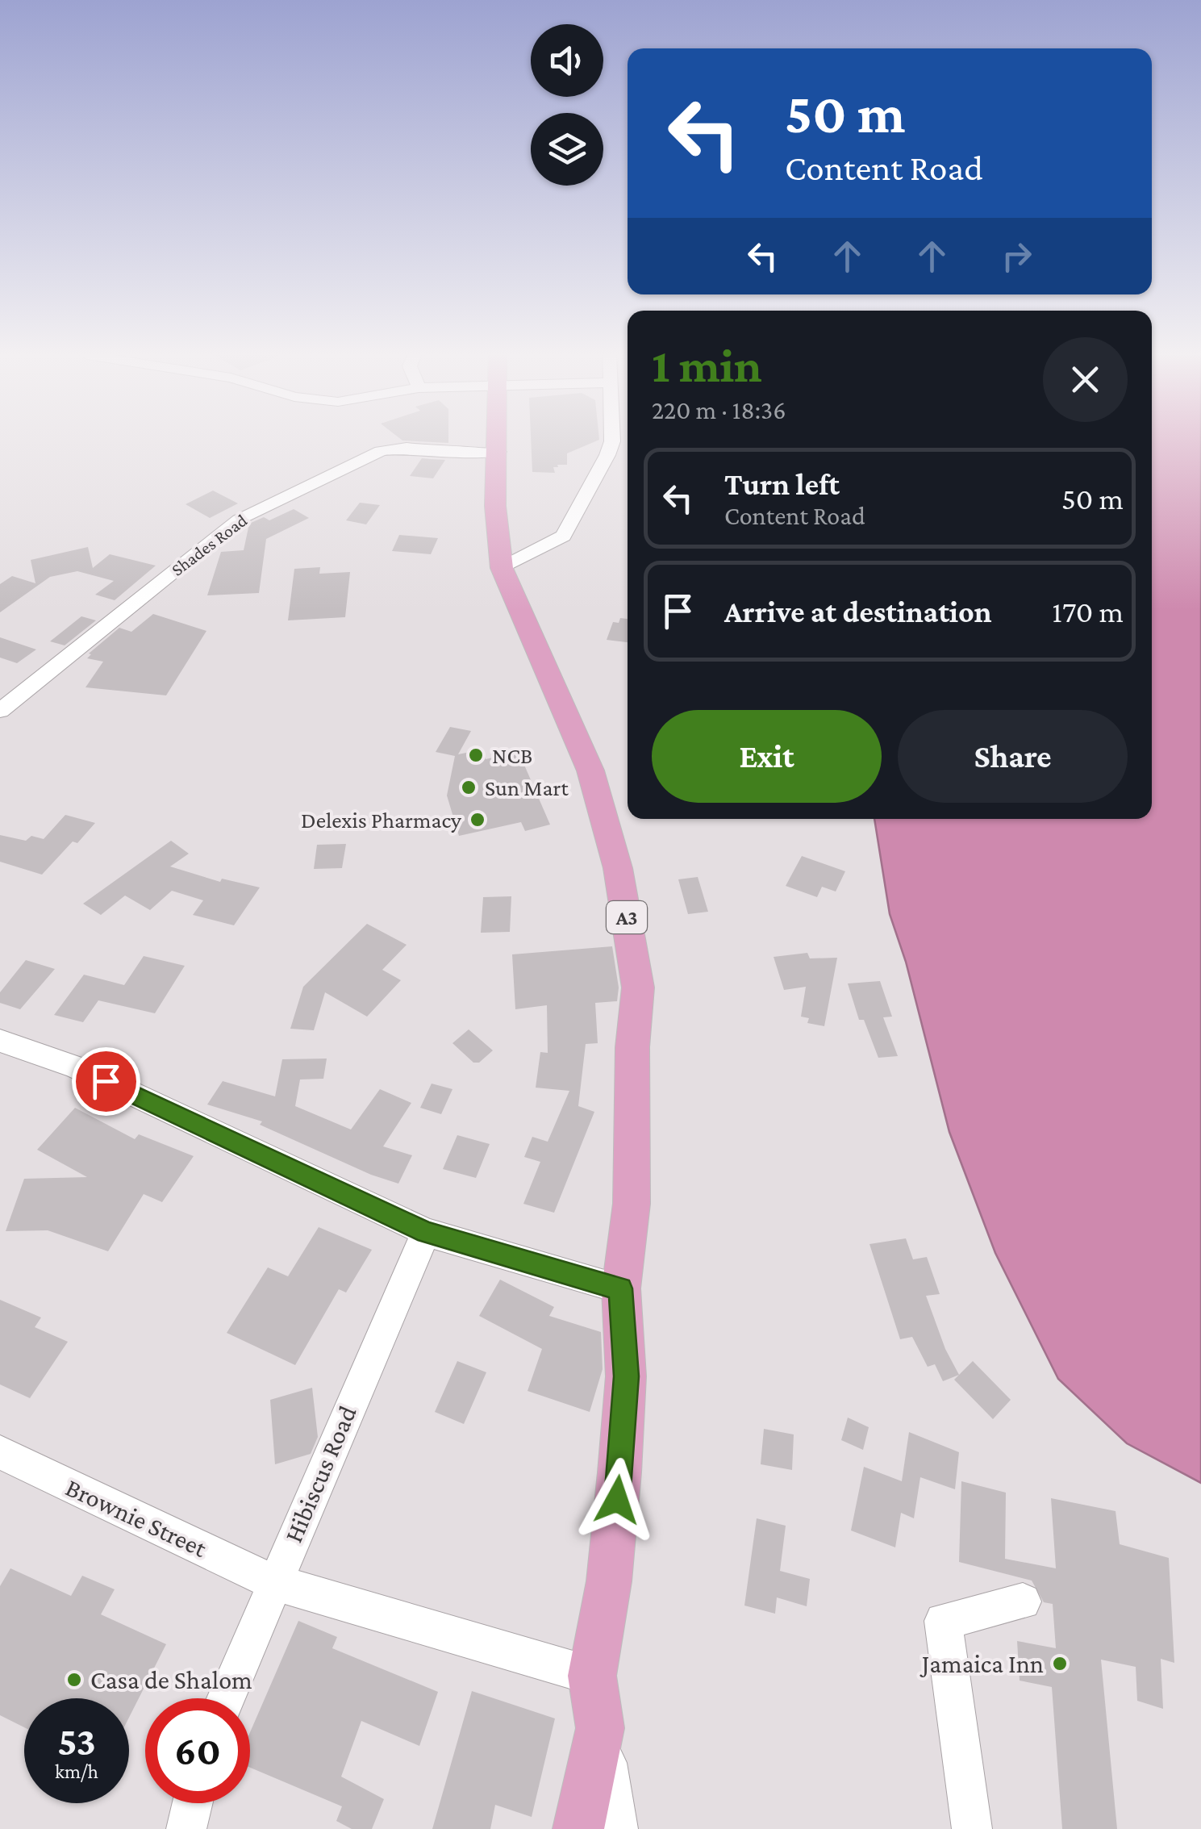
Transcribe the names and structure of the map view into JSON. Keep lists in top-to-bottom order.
{
  "streets": {
    "main road": ["A3"],
    "street": ["Shades Road", "Hibiscus Road", "Brownie Street"]
  },
  "crossings": [
    ["Shades Road", "A3"],
    ["A3", "Brownie Street"],
    ["Hibiscus Road", "Brownie Street"]
  ],
  "places": [
    "NCB",
    "Sun Mart",
    "Delexis Pharmacy",
    "Jamaica Inn",
    "Casa de Shalom"
  ],
  "page": {
    "turn": ["50 m", "Content Road"],
    "heading": ["1 min", "220 m · 18:36"],
    "list": [
      {
        "name": "Turn left",
        "note": "Content Road",
        "value": "50 m"
      },
      {
        "name": "Arrive at destination",
        "value": "170 m"
      }
    ],
    "buttons": ["Exit", "Share"],
    "speed": "53 km/h",
    "limit": "60"
  }
}
